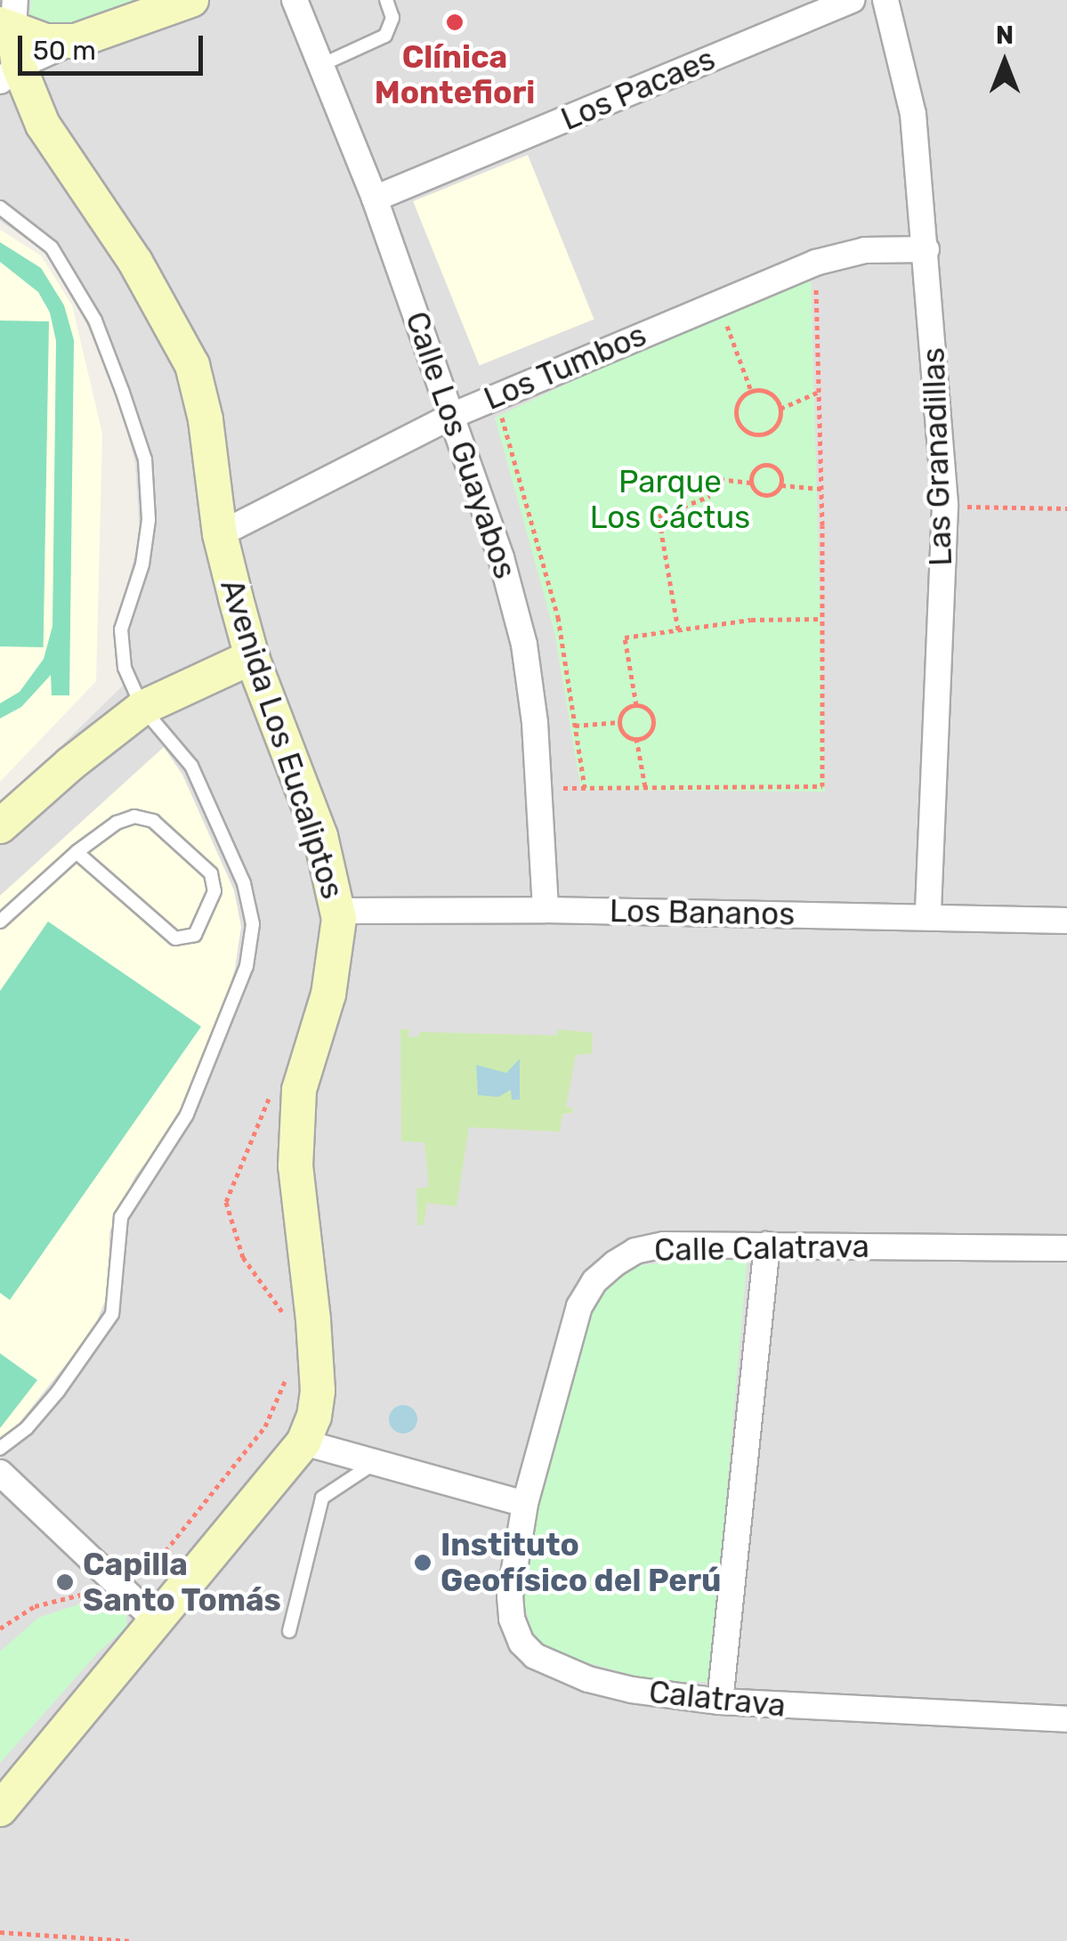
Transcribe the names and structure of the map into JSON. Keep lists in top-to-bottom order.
{
  "streets": {
    "street": [
      "Los Pacaes",
      "Los Tumbos",
      "Calle Los Guayabos",
      "Las Granadillas",
      "Avenida Los Eucaliptos",
      "Los Bananos",
      "Calle Calatrava",
      "Calatrava"
    ]
  },
  "crossings": [
    ["Los Pacaes", "Calle Los Guayabos"],
    ["Los Tumbos", "Calle Los Guayabos"],
    ["Los Tumbos", "Las Granadillas"],
    ["Los Tumbos", "Avenida Los Eucaliptos"],
    ["Calle Los Guayabos", "Los Bananos"],
    ["Las Granadillas", "Los Bananos"],
    ["Avenida Los Eucaliptos", "Los Bananos"],
    ["Calle Calatrava", "Calatrava"]
  ],
  "parks": ["Parque Los Cáctus"],
  "places": ["Clínica Montefiori", "Instituto Geofísico del Perú", "Capilla Santo Tomás"],
  "scale_bar": "50 m",
  "north": "top"
}
